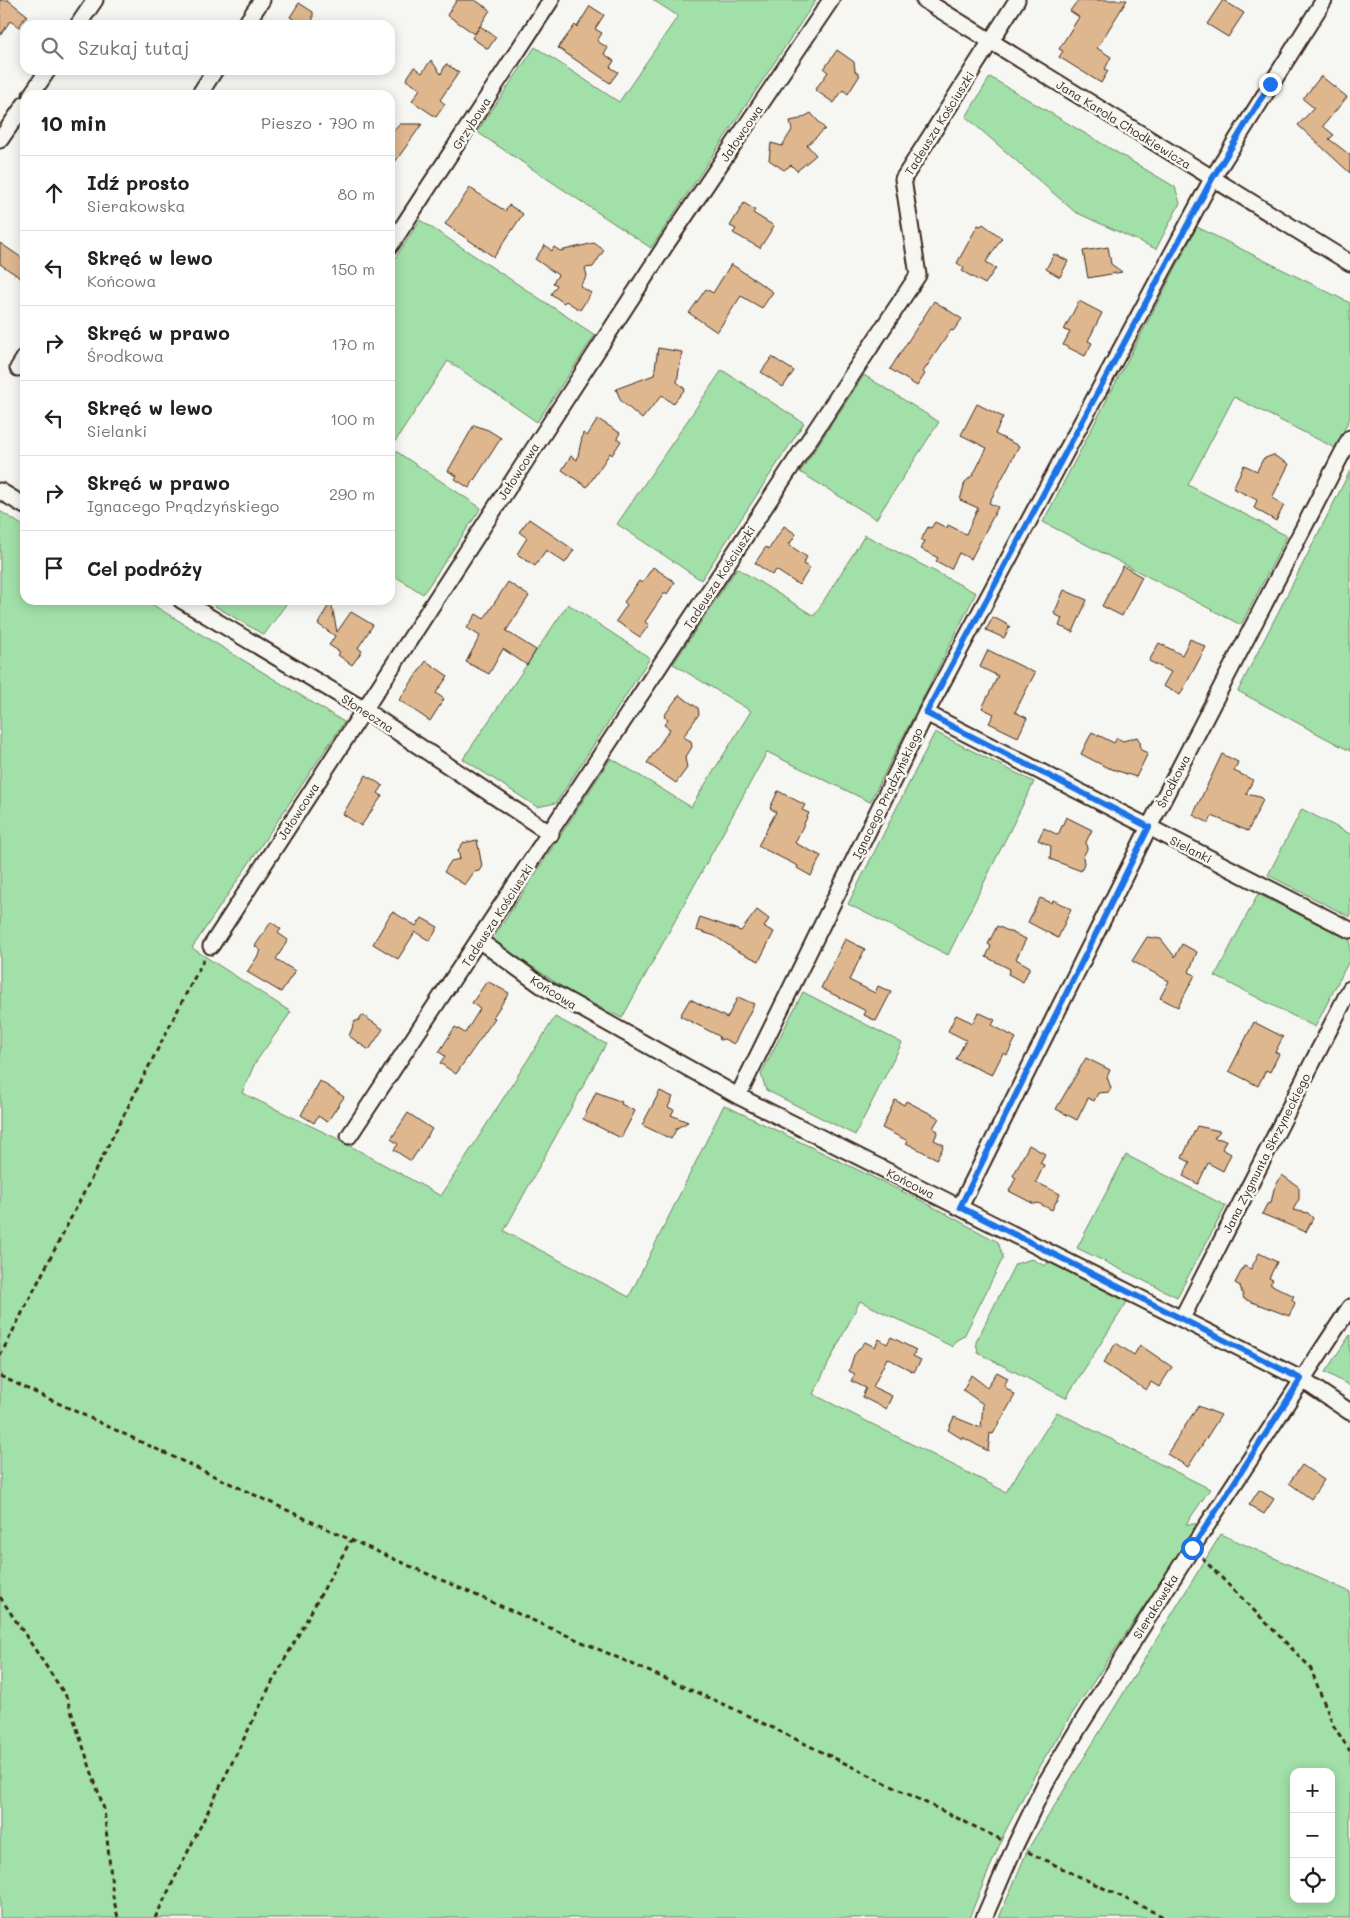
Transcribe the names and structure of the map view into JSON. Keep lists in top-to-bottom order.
{
  "streets": {
    "street": [
      "Grzybowa",
      "Tadeusza Kościuszki",
      "Jana Karola Chodkiewicza",
      "Jałowcowa",
      "Słoneczna",
      "Środkowa",
      "Ignacego Prądzyńskiego",
      "Sielanki",
      "Końcowa",
      "Jana Zygmunta Skrzyneckiego",
      "Sierakowska"
    ]
  },
  "crossings": [
    ["Tadeusza Kościuszki", "Jana Karola Chodkiewicza"],
    ["Tadeusza Kościuszki", "Słoneczna"],
    ["Tadeusza Kościuszki", "Końcowa"],
    ["Jana Karola Chodkiewicza", "Ignacego Prądzyńskiego"],
    ["Jałowcowa", "Słoneczna"],
    ["Środkowa", "Sielanki"],
    ["Środkowa", "Końcowa"],
    ["Ignacego Prądzyńskiego", "Sielanki"],
    ["Ignacego Prądzyńskiego", "Końcowa"],
    ["Końcowa", "Jana Zygmunta Skrzyneckiego"],
    ["Końcowa", "Sierakowska"]
  ],
  "page": {
    "search": "Szukaj tutaj",
    "heading": ["10 min", "Pieszo · 790 m"],
    "list": [
      ["Idź prosto", "Sierakowska", "80 m"],
      ["Skręć w lewo", "Końcowa", "150 m"],
      ["Skręć w prawo", "Środkowa", "170 m"],
      ["Skręć w lewo", "Sielanki", "100 m"],
      ["Skręć w prawo", "Ignacego Prądzyńskiego", "290 m"],
      "Cel podróży"
    ],
    "map_buttons": ["+", "−"]
  }
}
